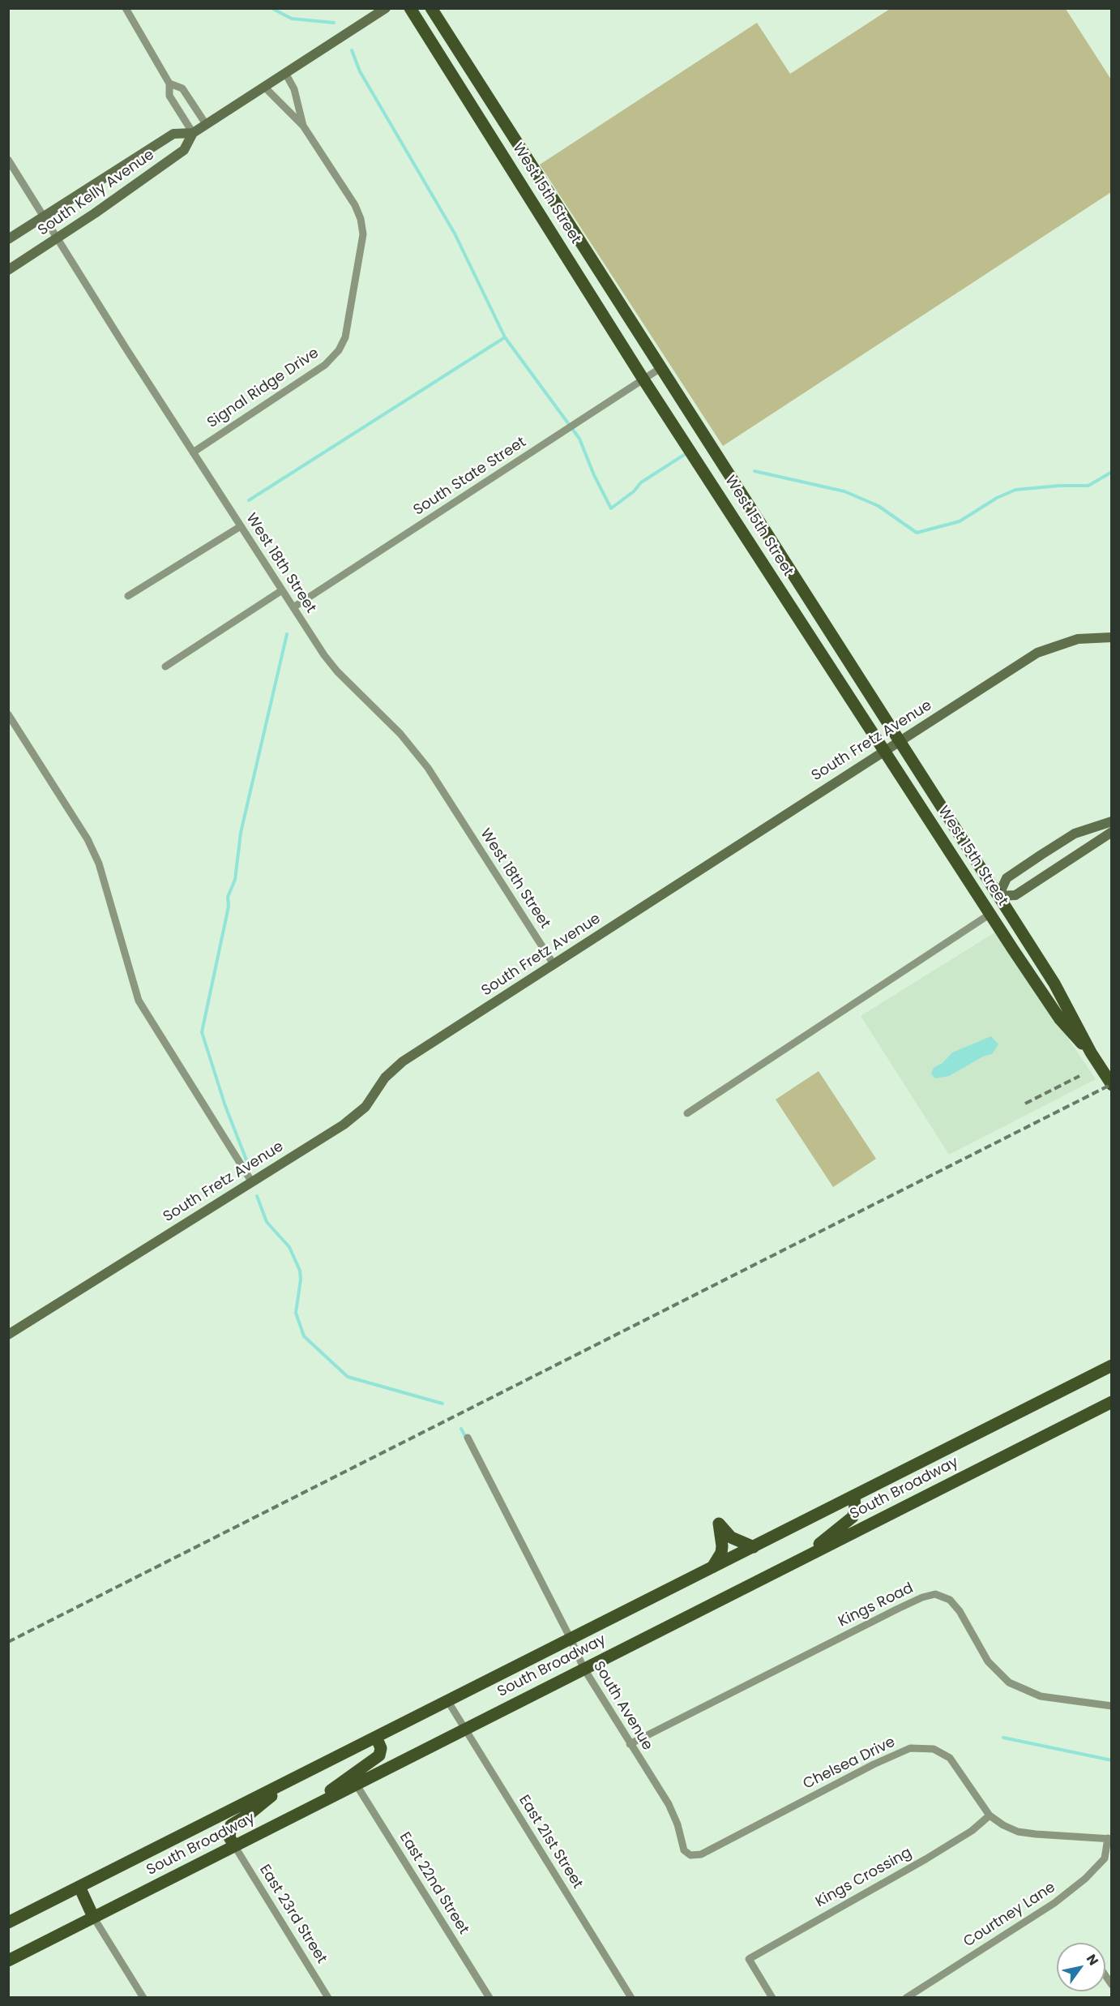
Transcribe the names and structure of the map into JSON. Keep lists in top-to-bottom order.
{
  "streets": {
    "main road": ["West 15th Street", "South Broadway"],
    "street": [
      "South Kelly Avenue",
      "Signal Ridge Drive",
      "South State Street",
      "West 18th Street",
      "South Fretz Avenue",
      "Kings Road",
      "South Avenue",
      "Chelsea Drive",
      "East 21st Street",
      "Kings Crossing",
      "East 22nd Street",
      "East 23rd Street",
      "Courtney Lane"
    ]
  },
  "crossings": [
    ["South Kelly Avenue", "Signal Ridge Drive"],
    ["South Kelly Avenue", "West 18th Street"],
    ["West 15th Street", "South State Street"],
    ["West 15th Street", "South Fretz Avenue"],
    ["Signal Ridge Drive", "West 18th Street"],
    ["South State Street", "West 18th Street"],
    ["West 18th Street", "South Fretz Avenue"],
    ["South Broadway", "South Avenue"],
    ["South Broadway", "East 21st Street"],
    ["South Broadway", "East 22nd Street"],
    ["South Broadway", "East 23rd Street"],
    ["Kings Road", "South Avenue"],
    ["South Avenue", "Chelsea Drive"],
    ["Chelsea Drive", "Kings Crossing"],
    ["Chelsea Drive", "Courtney Lane"]
  ],
  "north": "top right"
}
